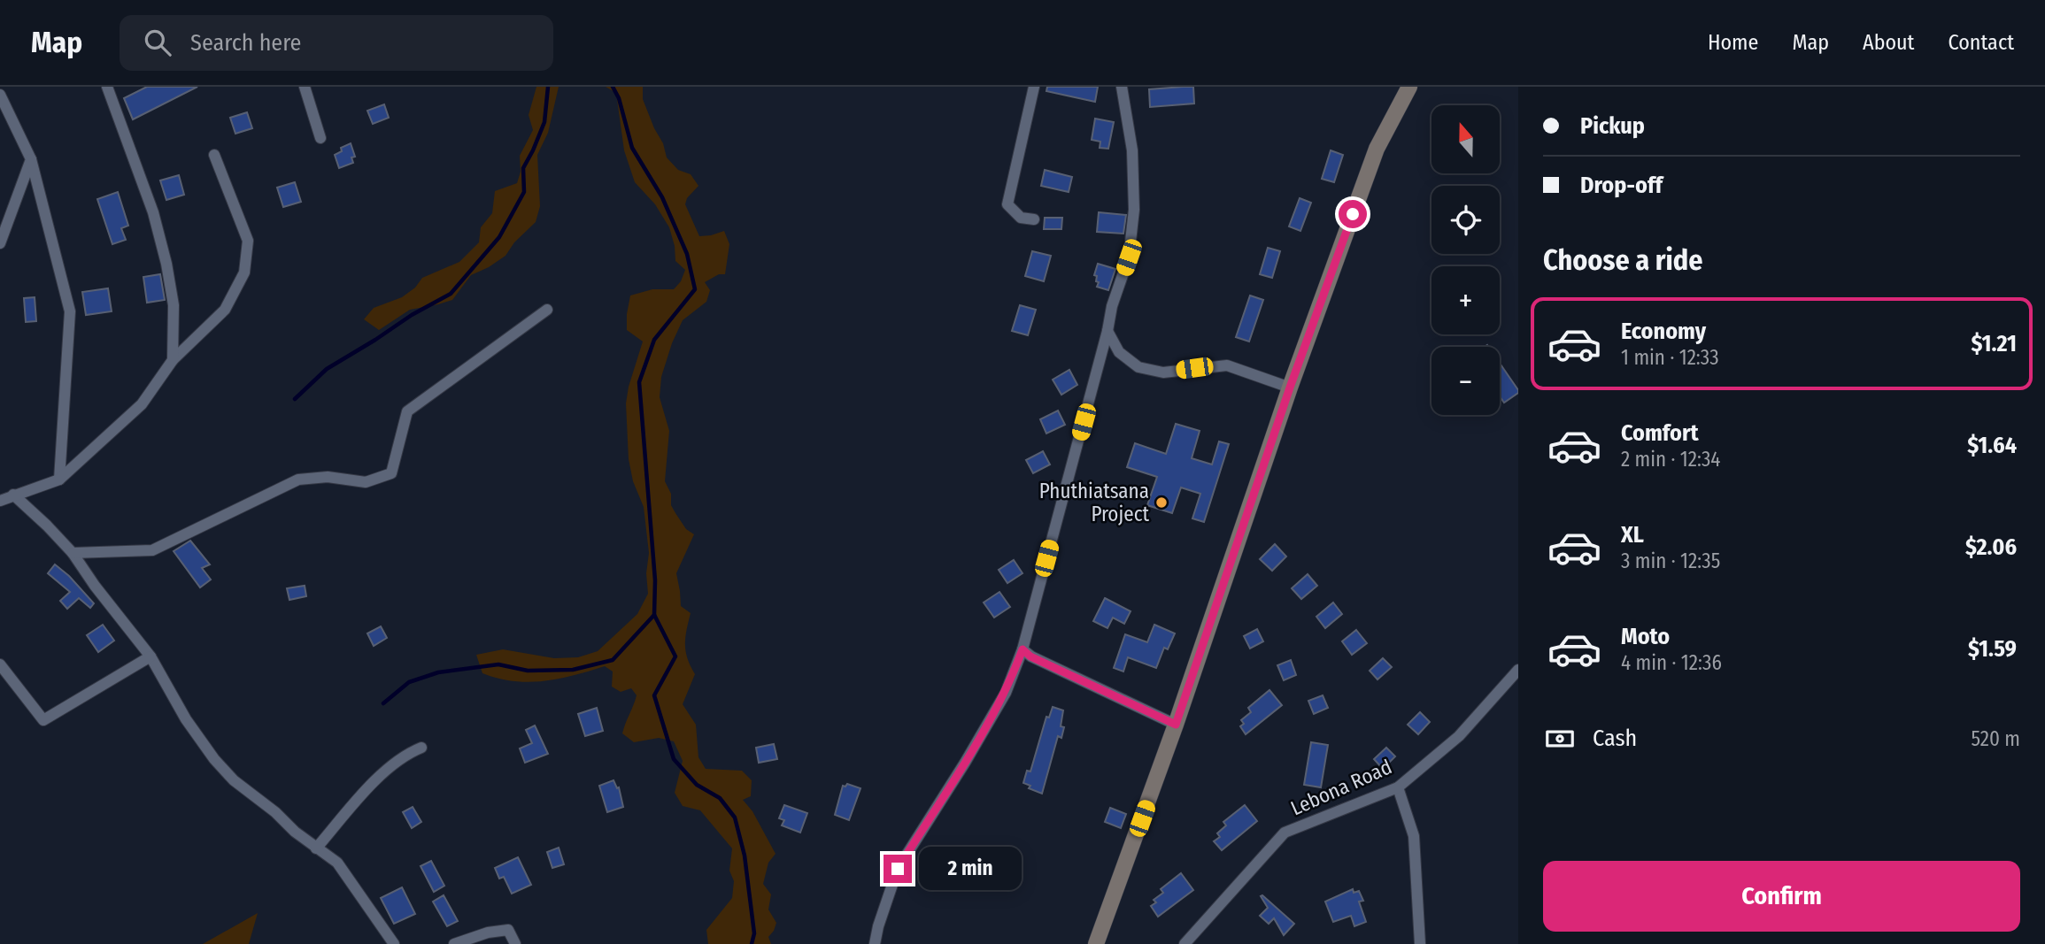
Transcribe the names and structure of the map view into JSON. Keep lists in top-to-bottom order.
{
  "streets": {
    "street": ["Lebona Road"]
  },
  "places": ["Phuthiatsana Project"],
  "north": "top",
  "page": {
    "header": "Map",
    "search": "Search here",
    "nav": [
      "Home",
      "Map",
      "About",
      "Contact"
    ],
    "banner": ["Pickup", "Drop-off"],
    "map_buttons": ["+", "−"],
    "heading": "Choose a ride",
    "list": [
      {
        "name": "Economy",
        "note": "1 min · 12:33",
        "value": "$1.21"
      },
      {
        "name": "Comfort",
        "note": "2 min · 12:34",
        "value": "$1.64"
      },
      {
        "name": "XL",
        "note": "3 min · 12:35",
        "value": "$2.06"
      },
      {
        "name": "Moto",
        "note": "4 min · 12:36",
        "value": "$1.59"
      }
    ],
    "pay": ["Cash", "520 m"],
    "bubble": "2 min",
    "buttons": "Confirm"
  }
}
